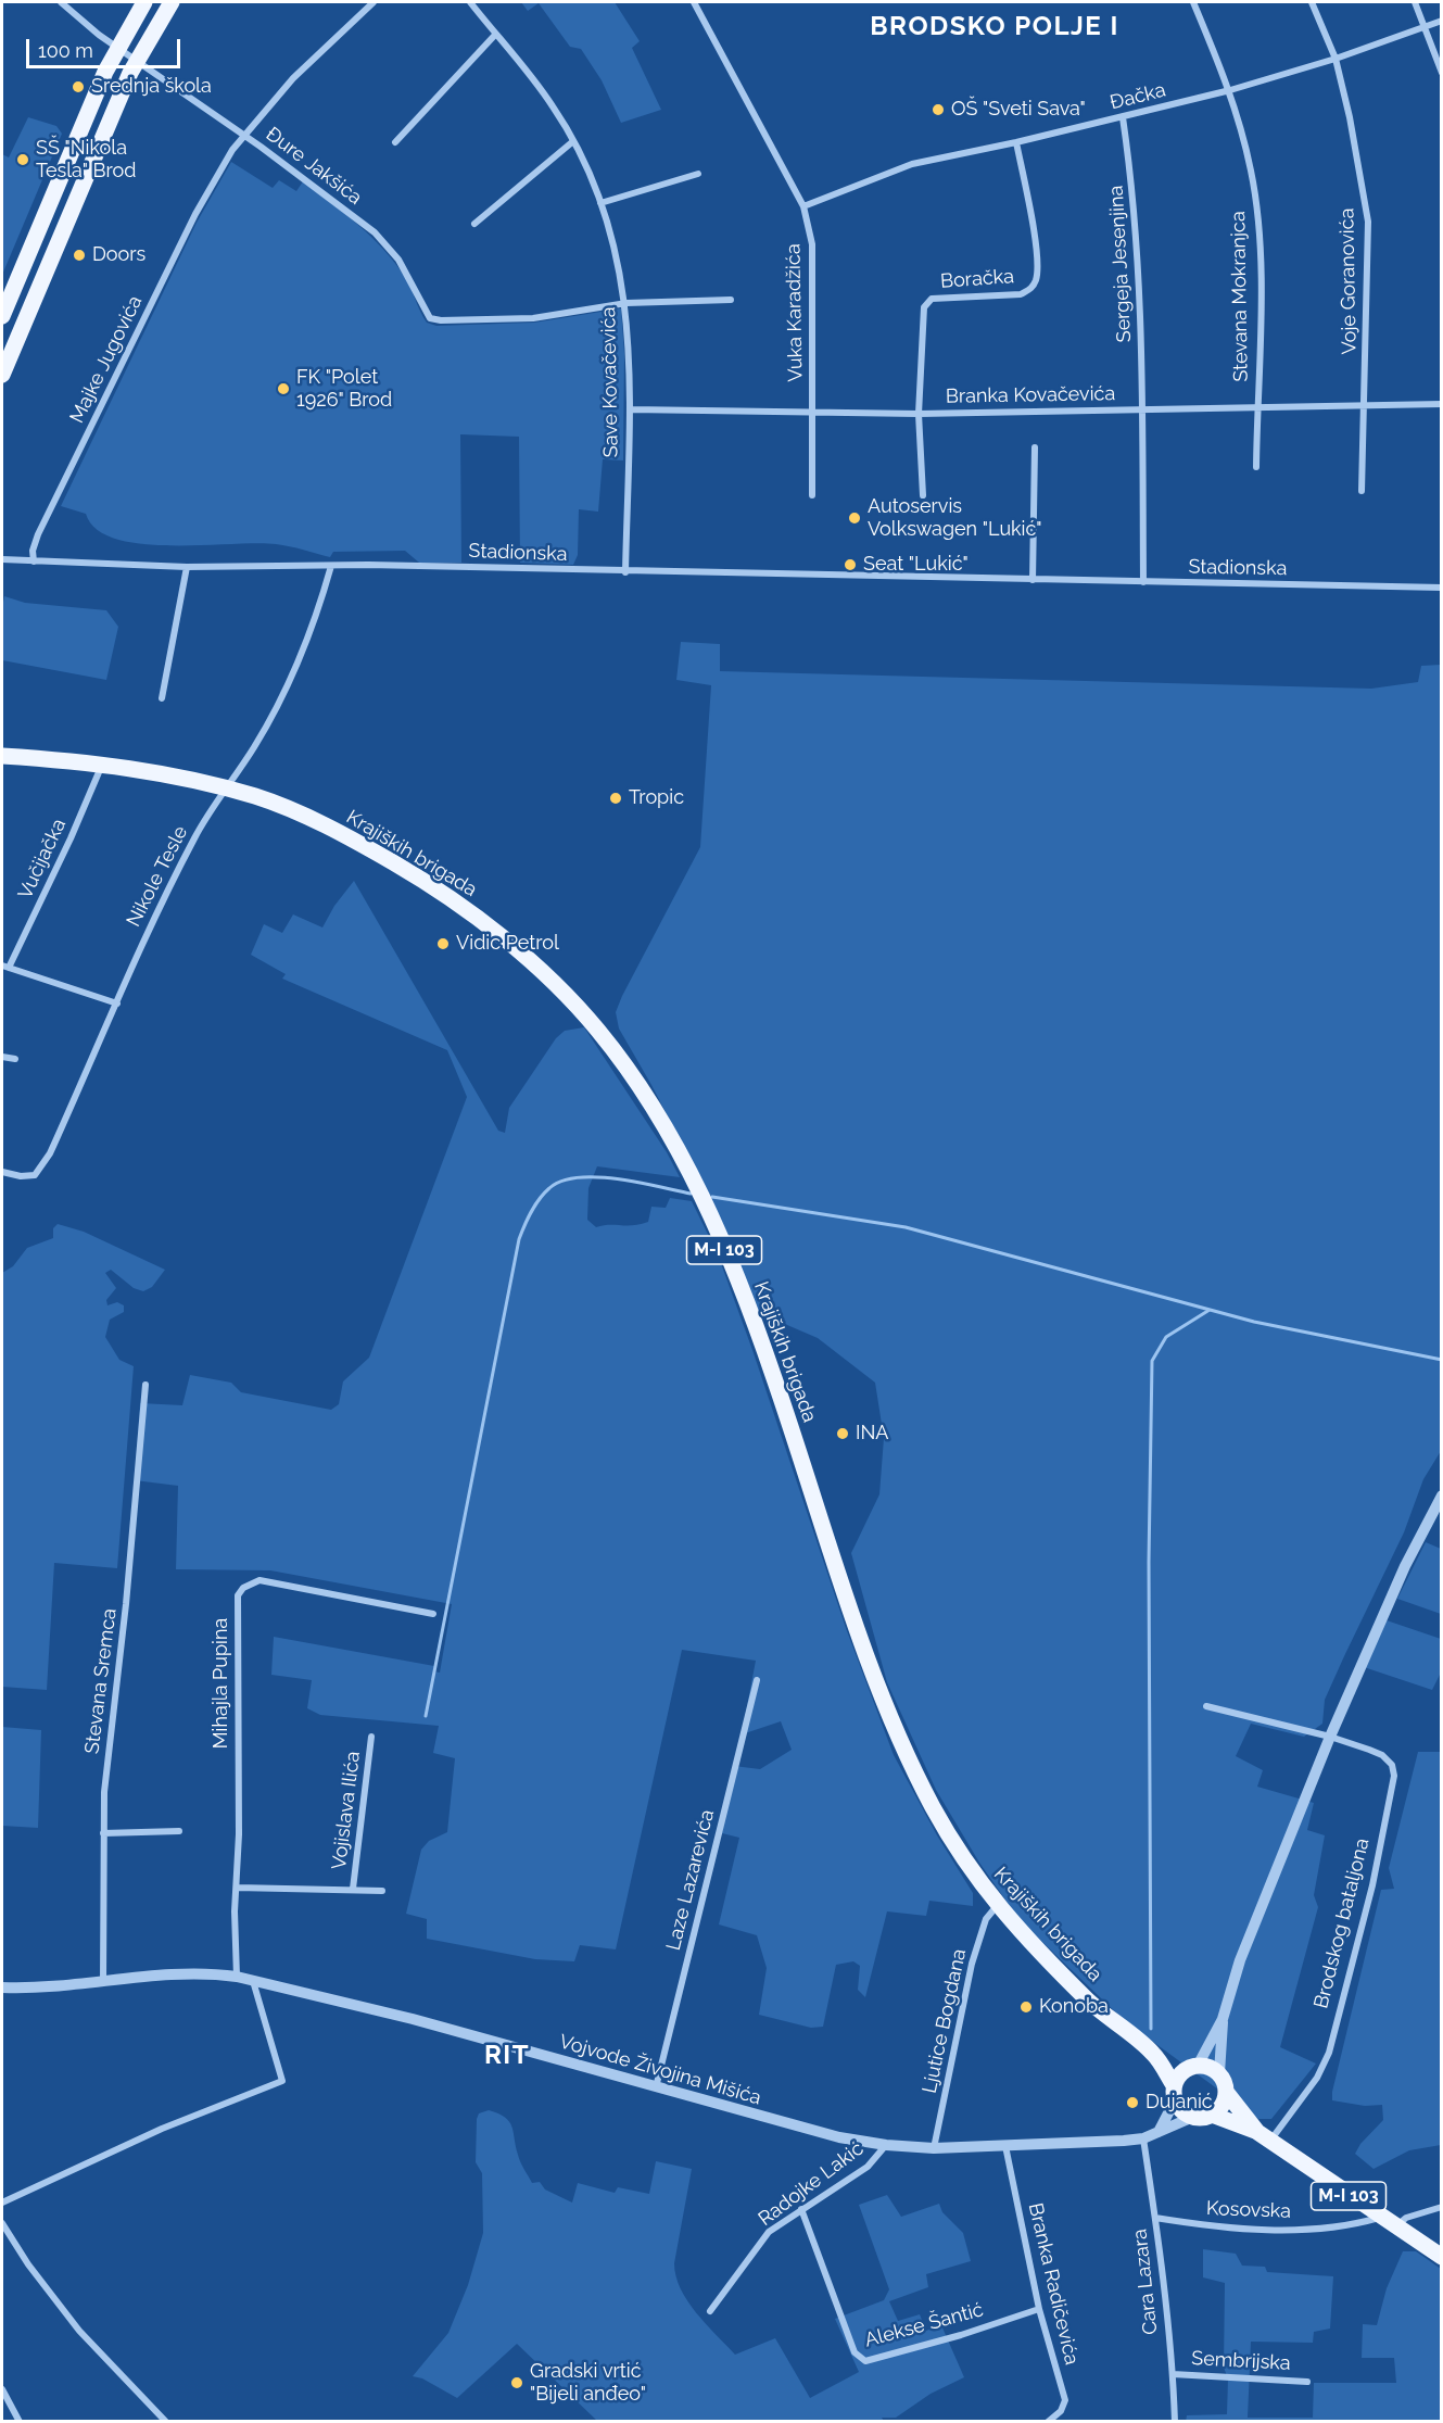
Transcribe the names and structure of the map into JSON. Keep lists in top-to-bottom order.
{
  "streets": {
    "main road": ["Krajiških brigada", "M-I 103"],
    "street": [
      "Đačka",
      "Đure Jakšića",
      "Sergeja Jesenjina",
      "Boračka",
      "Voje Goranovića",
      "Stevana Mokranjca",
      "Vuka Karadžića",
      "Majke Jugovića",
      "Save Kovačevića",
      "Branka Kovačevića",
      "Stadionska",
      "Vučijačka",
      "Nikole Tesle",
      "Stevana Sremca",
      "Mihajla Pupina",
      "Vojislava Ilića",
      "Laze Lazarevića",
      "Brodskog bataljona",
      "Ljutice Bogdana",
      "Vojvode Živojina Mišića",
      "Radojke Lakić",
      "Kosovska",
      "Cara Lazara",
      "Branka Radičevića",
      "Alekse Šantić",
      "Sembrijska"
    ]
  },
  "crossings": [
    ["Đačka", "Sergeja Jesenjina"],
    ["Đačka", "Boračka"],
    ["Đačka", "Voje Goranovića"],
    ["Đačka", "Stevana Mokranjca"],
    ["Đačka", "Vuka Karadžića"],
    ["Đure Jakšića", "Majke Jugovića"],
    ["Đure Jakšića", "Save Kovačevića"],
    ["Sergeja Jesenjina", "Branka Kovačevića"],
    ["Boračka", "Branka Kovačevića"],
    ["Voje Goranovića", "Branka Kovačevića"],
    ["Stevana Mokranjca", "Branka Kovačevića"],
    ["Vuka Karadžića", "Branka Kovačevića"],
    ["Majke Jugovića", "Stadionska"],
    ["Save Kovačevića", "Branka Kovačevića"],
    ["Save Kovačevića", "Stadionska"],
    ["Branka Kovačevića", "Stadionska"],
    ["Stadionska", "Nikole Tesle"],
    ["Krajiških brigada", "Vučijačka"],
    ["Krajiških brigada", "Nikole Tesle"],
    ["Krajiških brigada", "M-I 103"],
    ["Krajiških brigada", "Ljutice Bogdana"],
    ["Krajiških brigada", "Vojvode Živojina Mišića"],
    ["M-I 103", "Brodskog bataljona"],
    ["M-I 103", "Vojvode Živojina Mišića"],
    ["M-I 103", "Kosovska"],
    ["Stevana Sremca", "Vojvode Živojina Mišića"],
    ["Mihajla Pupina", "Vojvode Živojina Mišića"],
    ["Laze Lazarevića", "Vojvode Živojina Mišića"],
    ["Ljutice Bogdana", "Vojvode Živojina Mišića"],
    ["Vojvode Živojina Mišića", "Radojke Lakić"],
    ["Vojvode Živojina Mišića", "Cara Lazara"],
    ["Vojvode Živojina Mišića", "Branka Radičevića"],
    ["Radojke Lakić", "Alekse Šantić"],
    ["Kosovska", "Cara Lazara"],
    ["Cara Lazara", "Sembrijska"],
    ["Branka Radičevića", "Alekse Šantić"]
  ],
  "districts": ["BRODSKO POLJE I", "RIT"],
  "places": [
    "Srednja škola",
    "OŠ \"Sveti Sava\"",
    "SŠ \"Nikola Tesla\" Brod",
    "Doors",
    "FK \"Polet 1926\" Brod",
    "Autoservis Volkswagen \"Lukić\"",
    "Seat \"Lukić\"",
    "Tropic",
    "Vidic Petrol",
    "INA",
    "Konoba",
    "Dujanić",
    "Gradski vrtić \"Bijeli anđeo\""
  ],
  "scale_bar": "100 m"
}
